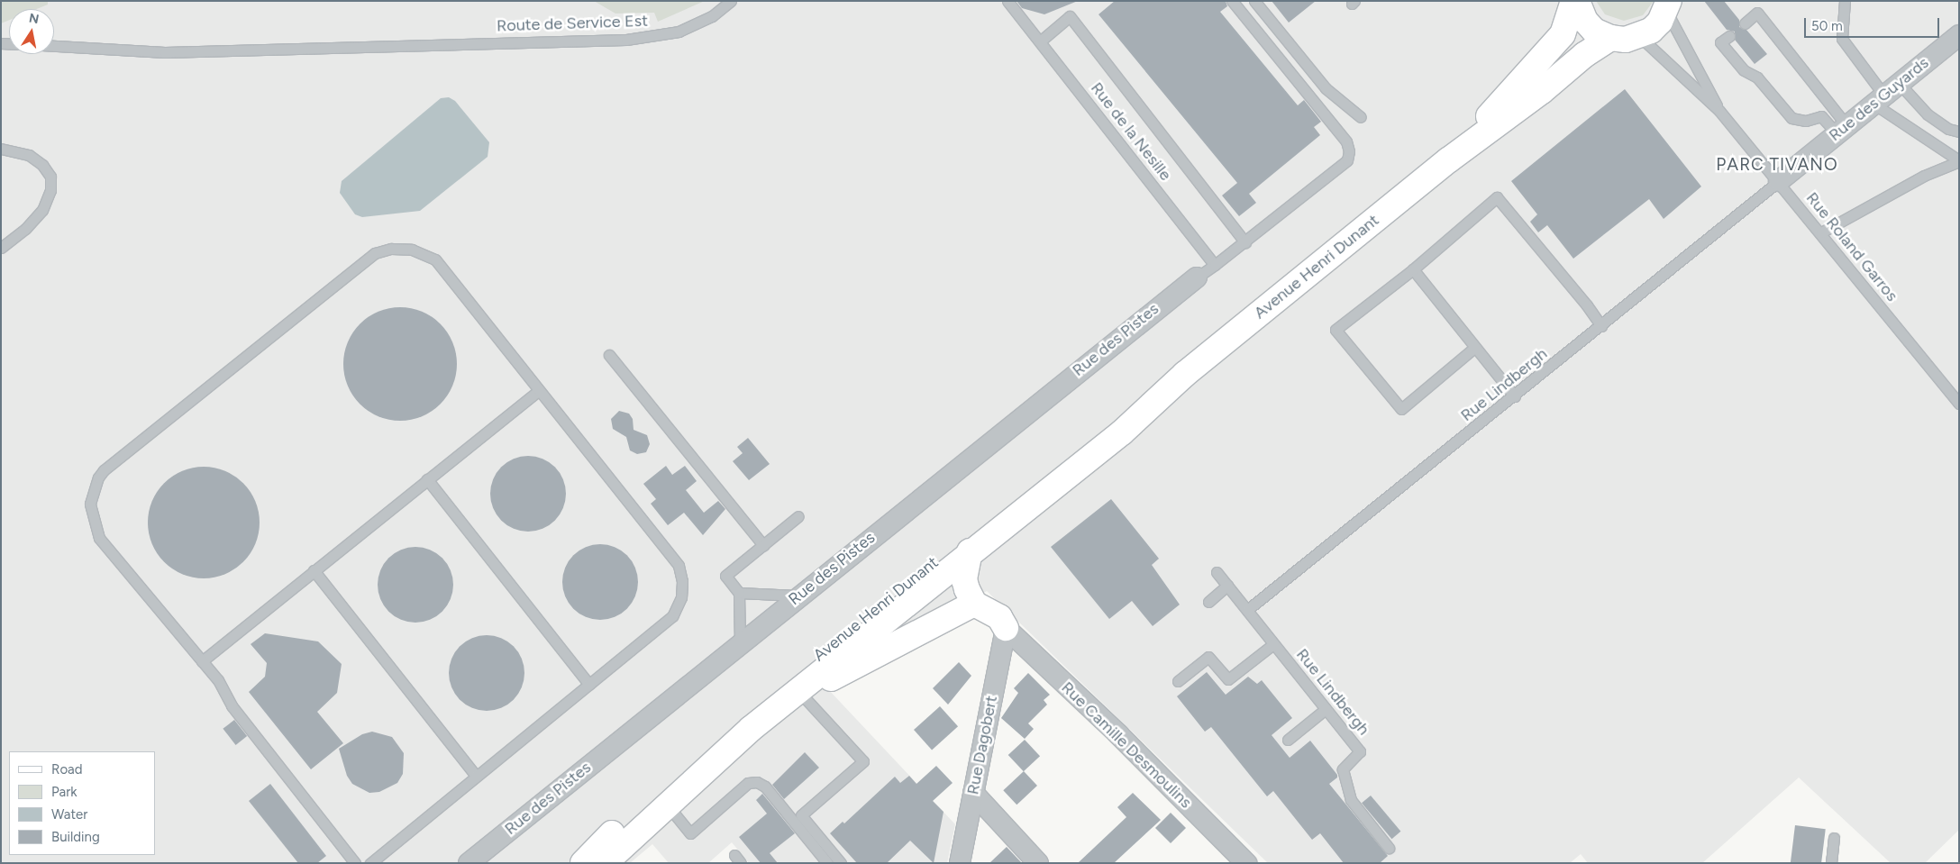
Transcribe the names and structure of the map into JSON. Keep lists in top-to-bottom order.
{
  "streets": {
    "main road": ["Avenue Henri Dunant"],
    "street": [
      "Rue des Guyards",
      "Rue des Pistes",
      "Rue Dagobert",
      "Rue Camille Desmoulins"
    ],
    "lane": [
      "Route de Service Est",
      "Rue de la Nesille",
      "Rue Roland Garros",
      "Rue Lindbergh"
    ]
  },
  "crossings": [
    ["Rue des Guyards", "Rue Roland Garros"],
    ["Rue des Guyards", "Rue Lindbergh"],
    ["Rue Roland Garros", "Rue Lindbergh"],
    ["Rue Dagobert", "Rue Camille Desmoulins"]
  ],
  "districts": ["PARC TIVANO"],
  "legend": [
    "Road",
    "Park",
    "Water",
    "Building"
  ],
  "scale_bar": "50 m",
  "north": "top"
}
